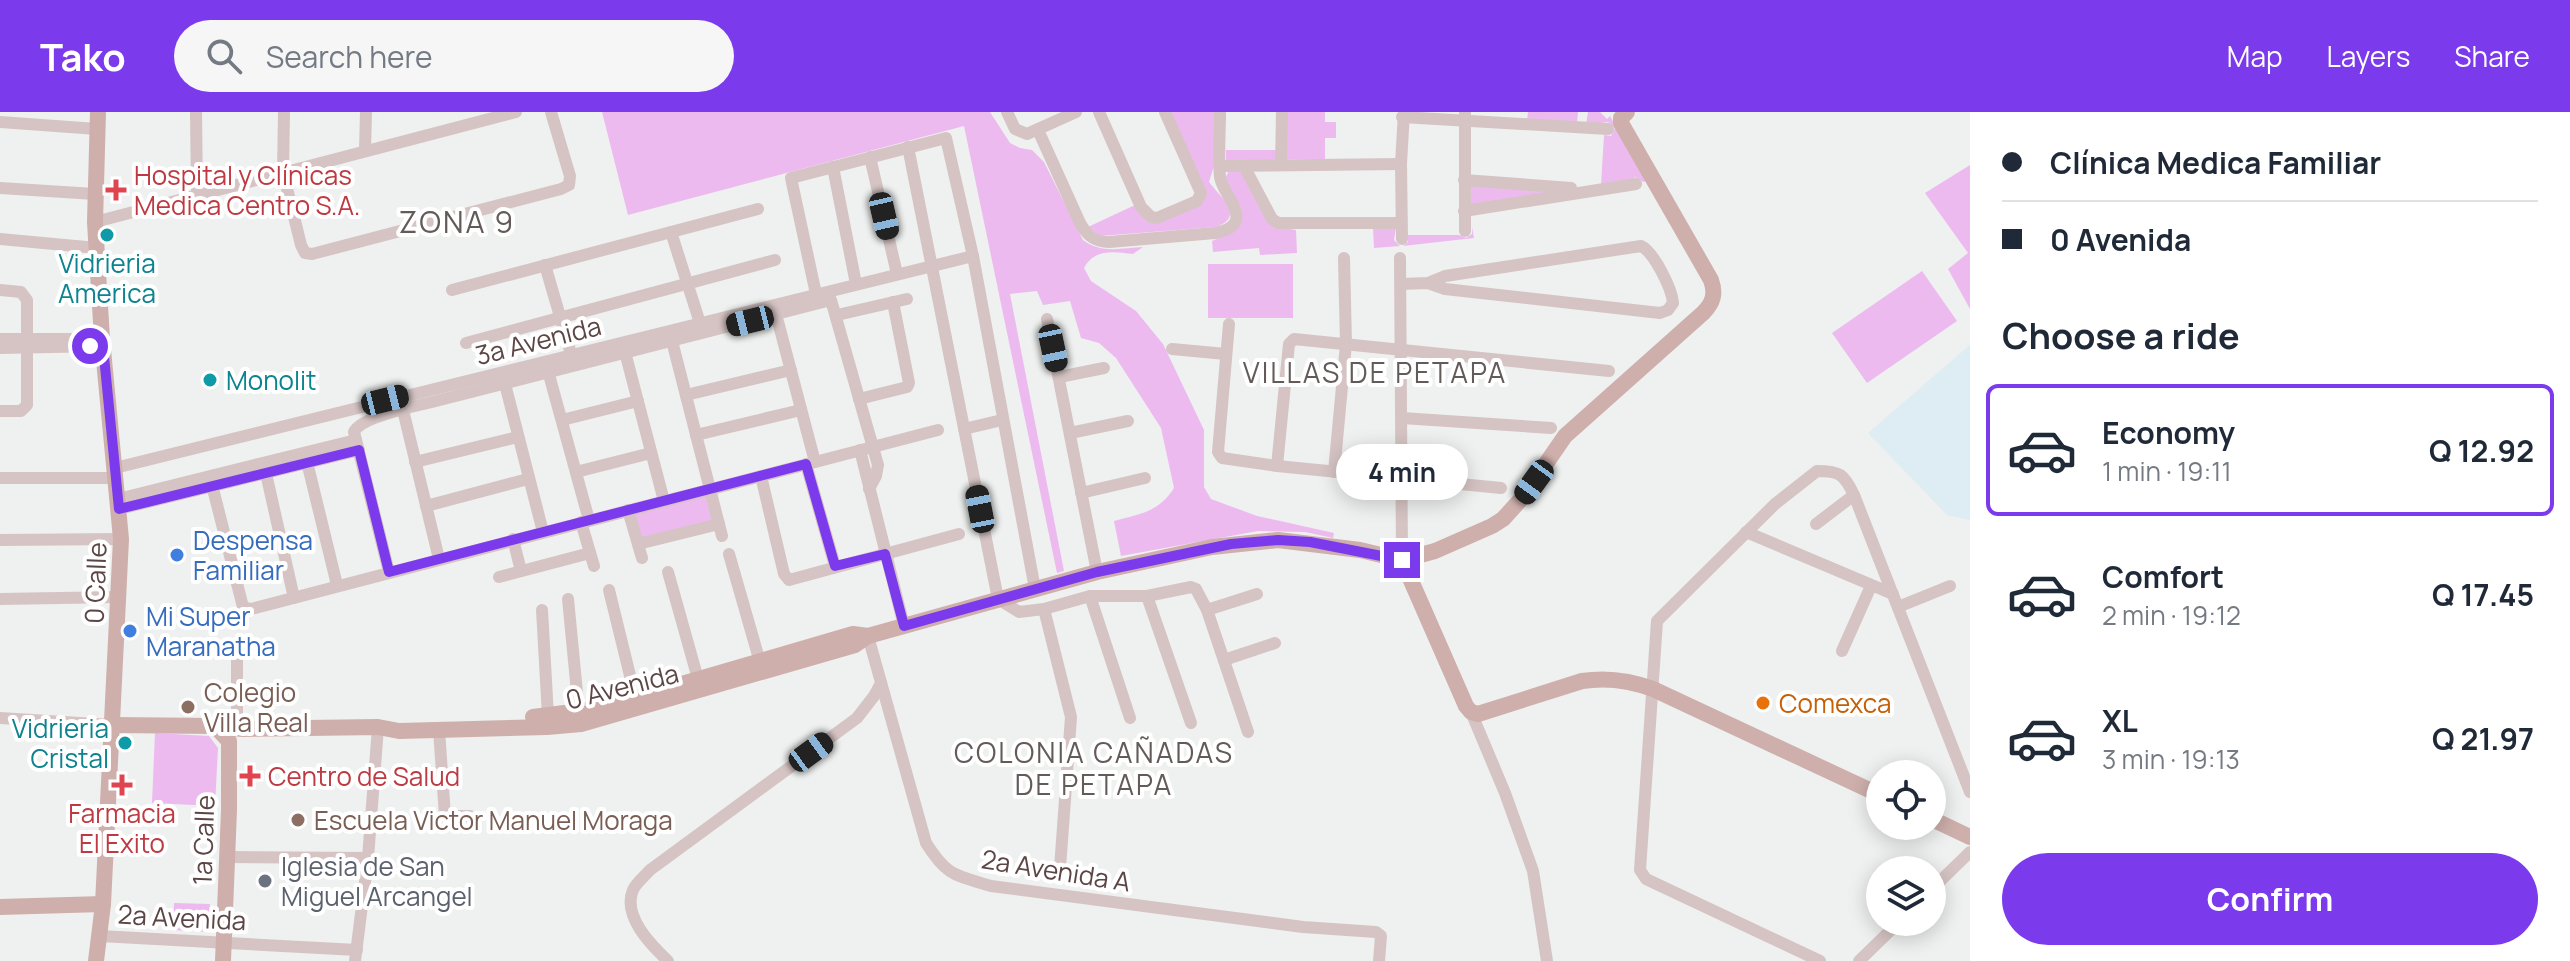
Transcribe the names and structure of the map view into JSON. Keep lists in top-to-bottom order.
{
  "streets": {
    "main road": [
      "0 Calle",
      "0 Avenida",
      "1a Calle",
      "2a Avenida"
    ],
    "street": ["3a Avenida", "2a Avenida A"]
  },
  "crossings": [
    ["3a Avenida", "0 Calle"],
    ["0 Calle", "2a Avenida"],
    ["0 Avenida", "1a Calle"],
    ["0 Avenida", "2a Avenida A"],
    ["1a Calle", "2a Avenida"]
  ],
  "districts": ["ZONA 9", "VILLAS DE PETAPA", "COLONIA CAÑADAS DE PETAPA"],
  "places": {
    "health": ["Hospital y Clínicas Medica Centro S.A.", "Centro de Salud", "Farmacia El Exito"],
    "other": [
      "Vidrieria America",
      "Monolit",
      "Despensa Familiar",
      "Mi Super Maranatha",
      "Comexca",
      "Colegio Villa Real",
      "Vidrieria Cristal",
      "Escuela Victor Manuel Moraga",
      "Iglesia de San Miguel Arcangel"
    ]
  },
  "page": {
    "header": "Tako",
    "search": "Search here",
    "nav": ["Map", "Layers", "Share"],
    "banner": ["Clínica Medica Familiar", "0 Avenida"],
    "heading": "Choose a ride",
    "list": [
      {
        "name": "Economy",
        "note": "1 min · 19:11",
        "value": "Q 12.92"
      },
      {
        "name": "Comfort",
        "note": "2 min · 19:12",
        "value": "Q 17.45"
      },
      {
        "name": "XL",
        "note": "3 min · 19:13",
        "value": "Q 21.97"
      }
    ],
    "bubble": "4 min",
    "buttons": "Confirm"
  }
}
